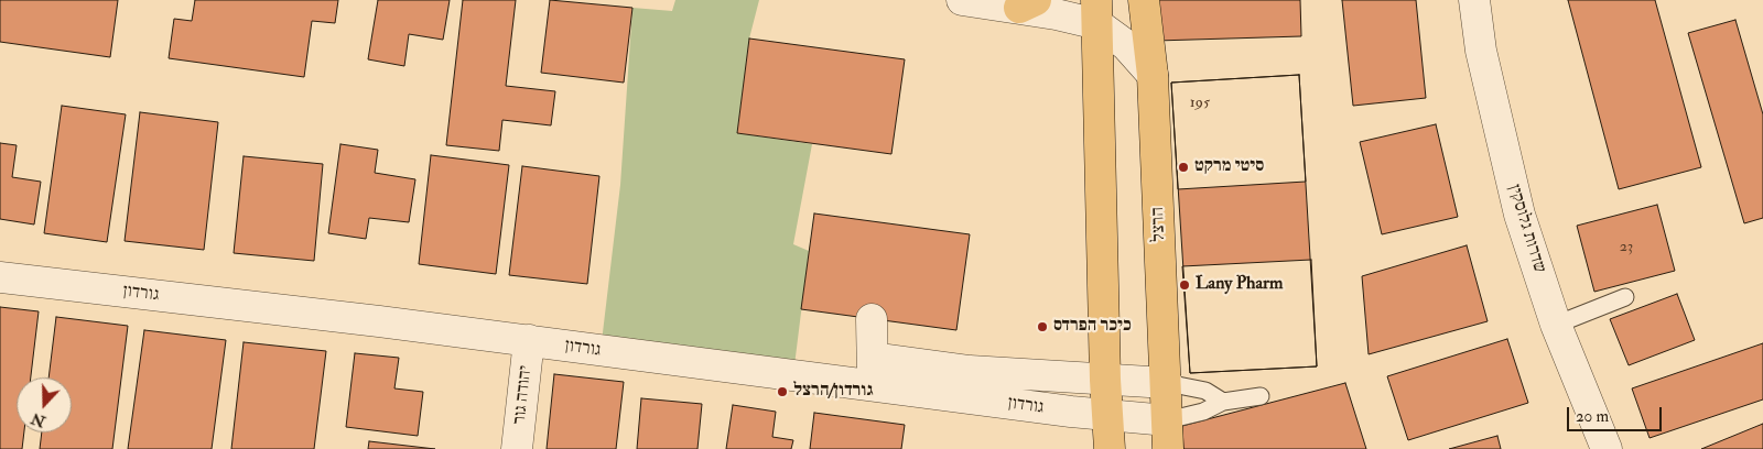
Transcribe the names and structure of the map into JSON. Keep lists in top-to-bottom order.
{
  "streets": {
    "main road": ["הרצל"],
    "street": ["שדרות גלוסקין", "גורדון", "יהודה גור"]
  },
  "crossings": [
    ["הרצל", "גורדון"],
    ["גורדון", "יהודה גור"]
  ],
  "places": [
    "סיטי מרקט",
    "Lany Pharm",
    "כיכר הפרדס",
    "גורדון/הרצל"
  ],
  "house_numbers": ["195", "23"],
  "scale_bar": "20 m",
  "north": "bottom"
}
